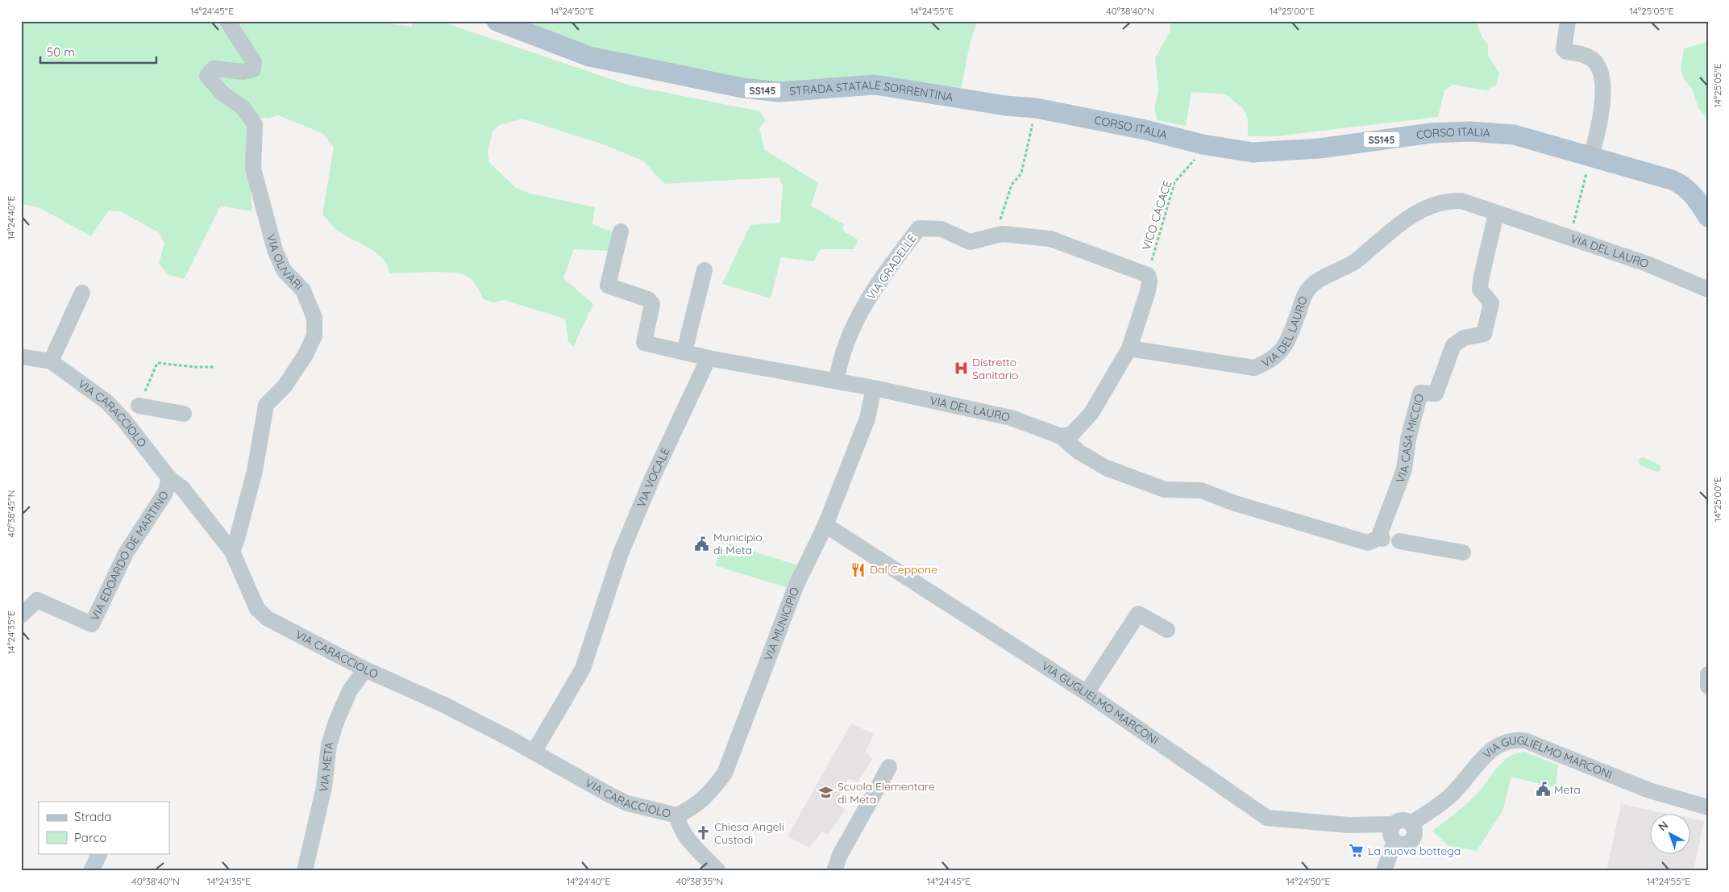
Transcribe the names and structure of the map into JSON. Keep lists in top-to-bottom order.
{
  "streets": {
    "main road": ["SS145", "STRADA STATALE SORRENTINA", "CORSO ITALIA"],
    "street": [
      "VIA DEL LAURO",
      "VIA OLIVARI",
      "VIA GRADELLE",
      "VIA CARACCIOLO",
      "VIA CASA MICCIO",
      "VIA VOCALE",
      "VIA EDOARDO DE MARTINO",
      "VIA MUNICIPIO",
      "VIA GUGLIELMO MARCONI",
      "VIA META"
    ],
    "path": ["VICO CACACE"]
  },
  "crossings": [
    ["STRADA STATALE SORRENTINA", "CORSO ITALIA"],
    ["CORSO ITALIA", "VICO CACACE"],
    ["VICO CACACE", "VIA GRADELLE"],
    ["VIA DEL LAURO", "VIA CASA MICCIO"],
    ["VIA DEL LAURO", "VIA MUNICIPIO"],
    ["VIA OLIVARI", "VIA CARACCIOLO"],
    ["VIA CARACCIOLO", "VIA VOCALE"],
    ["VIA CARACCIOLO", "VIA EDOARDO DE MARTINO"],
    ["VIA CARACCIOLO", "VIA MUNICIPIO"],
    ["VIA CARACCIOLO", "VIA META"],
    ["VIA MUNICIPIO", "VIA GUGLIELMO MARCONI"]
  ],
  "places": {
    "hospital": ["Distretto Sanitario"],
    "public building": ["Municipio di Meta", "Meta"],
    "restaurant": ["Dal Ceppone"],
    "school or university": ["Scuola Elementare di Meta"],
    "church": ["Chiesa Angeli Custodi"],
    "supermarket": ["La nuova bottega"]
  },
  "legend": ["Strada", "Parco"],
  "scale_bar": "50 m",
  "north": "top left",
  "coordinates": [
    "14°24'45\"E",
    "14°24'50\"E",
    "14°24'55\"E",
    "40°38'40\"N",
    "14°25'00\"E",
    "14°25'05\"E",
    "14°24'40\"E",
    "40°38'45\"N",
    "14°24'35\"E",
    "40°38'35\"N"
  ]
}
